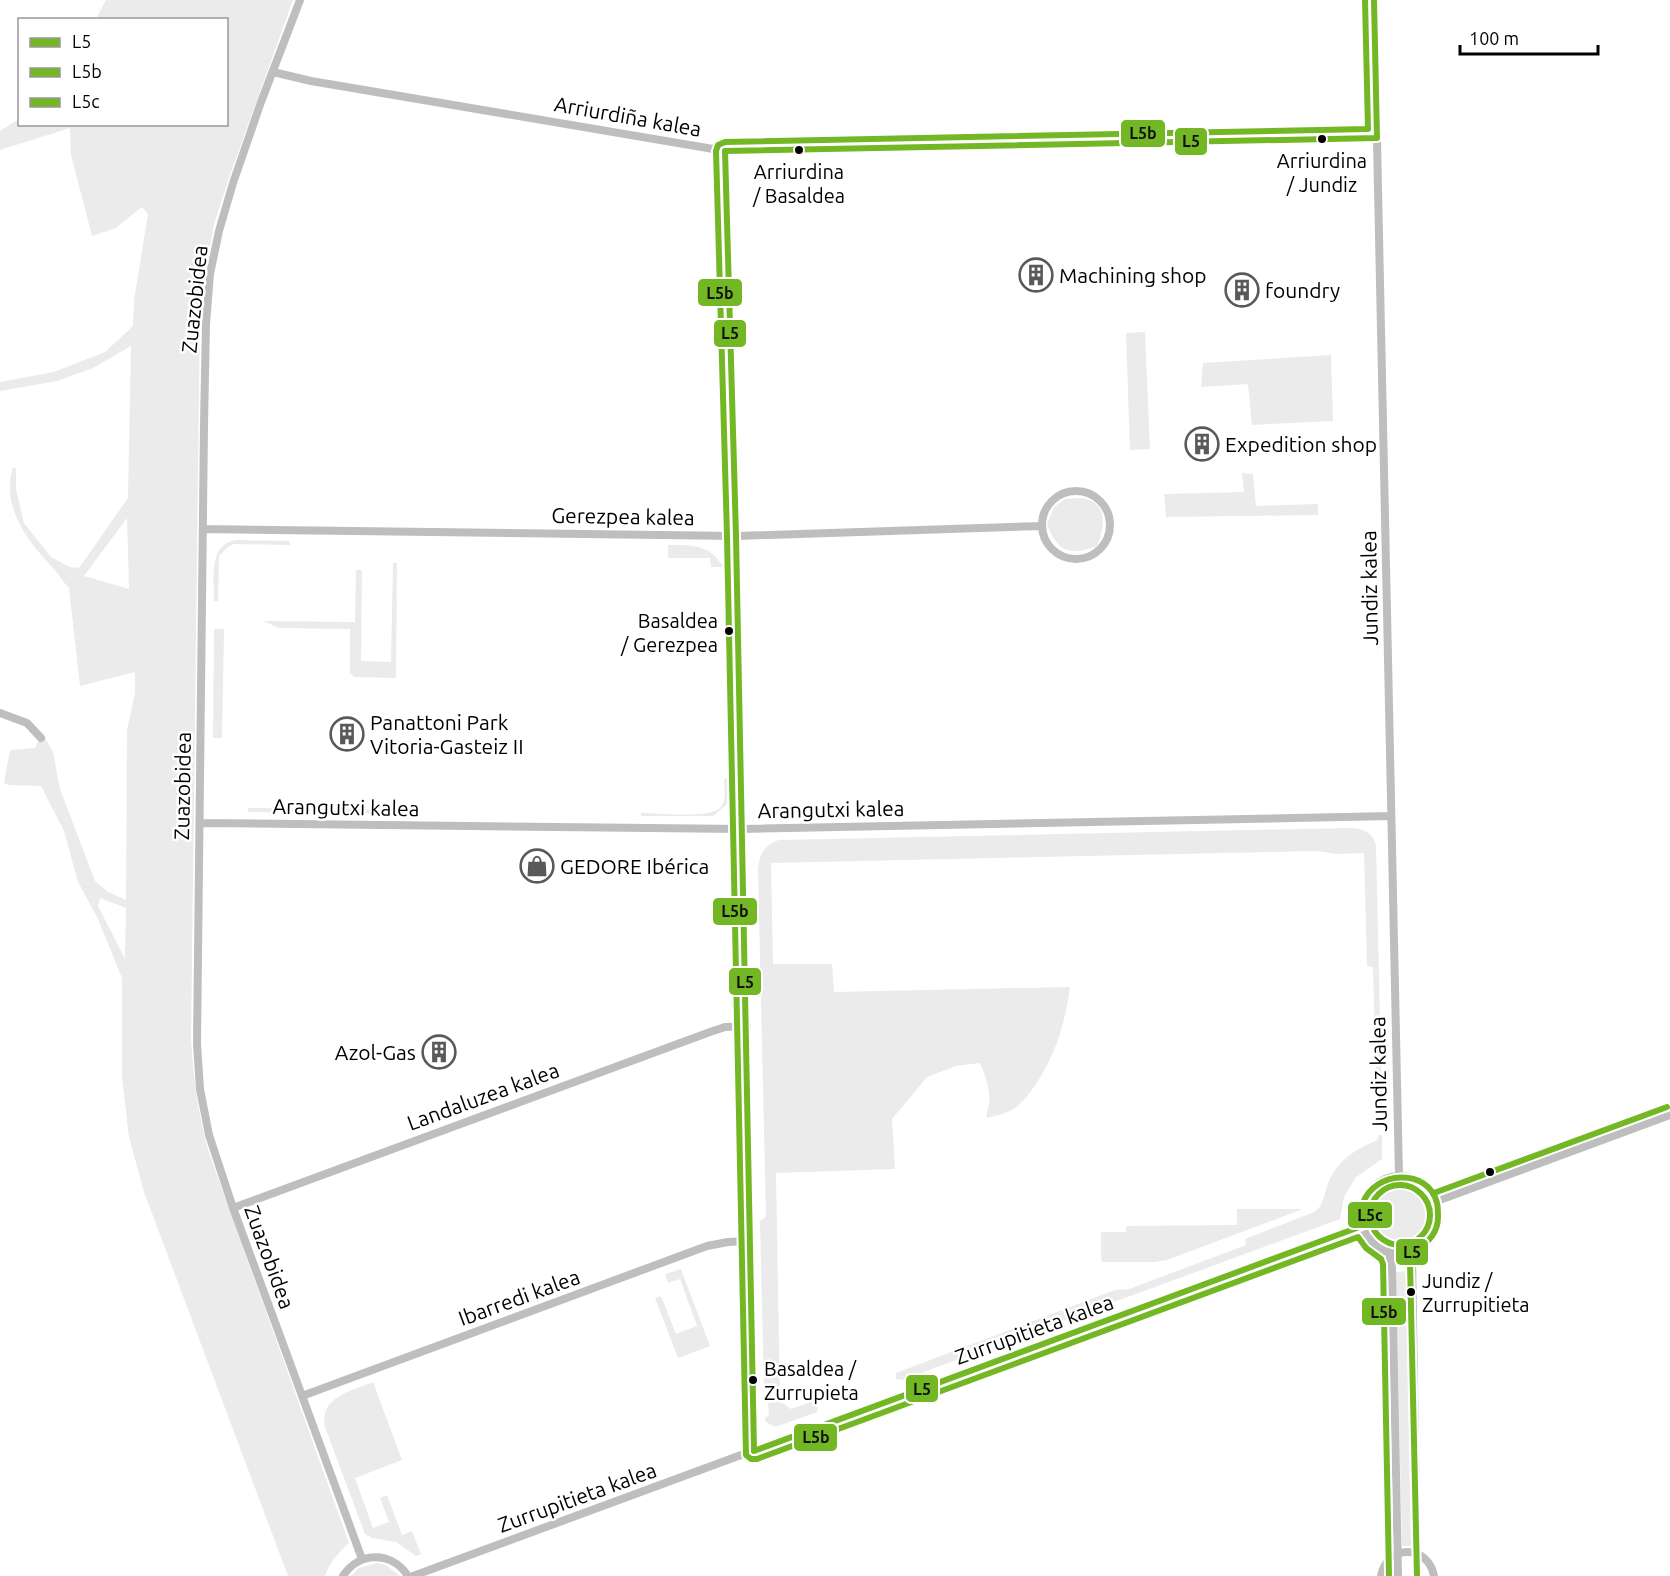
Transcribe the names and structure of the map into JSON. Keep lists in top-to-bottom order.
{
  "streets": {
    "street": [
      "Arriurdiña kalea",
      "Zuazobidea",
      "Gerezpea kalea",
      "Jundiz kalea",
      "Arangutxi kalea",
      "Landaluzea kalea",
      "Ibarredi kalea",
      "Zurrupitieta kalea"
    ]
  },
  "crossings": [
    ["Arriurdiña kalea", "Zuazobidea"],
    ["Arriurdiña kalea", "Jundiz kalea"],
    ["Zuazobidea", "Gerezpea kalea"],
    ["Zuazobidea", "Arangutxi kalea"],
    ["Zuazobidea", "Landaluzea kalea"],
    ["Zuazobidea", "Ibarredi kalea"],
    ["Jundiz kalea", "Arangutxi kalea"],
    ["Jundiz kalea", "Zurrupitieta kalea"]
  ],
  "places": {
    "other": [
      "Arriurdina / Jundiz",
      "Arriurdina / Basaldea",
      "Basaldea / Gerezpea",
      "Jundiz / Zurrupitieta",
      "Basaldea / Zurrupieta"
    ],
    "building": [
      "Machining shop",
      "foundry",
      "Expedition shop",
      "Panattoni Park Vitoria-Gasteiz II",
      "Azol-Gas"
    ],
    "shop": ["GEDORE Ibérica"]
  },
  "lines": ["transit line L5", "transit line L5b", "transit line L5c"],
  "legend": ["L5", "L5b", "L5c"],
  "scale_bar": "100 m"
}
